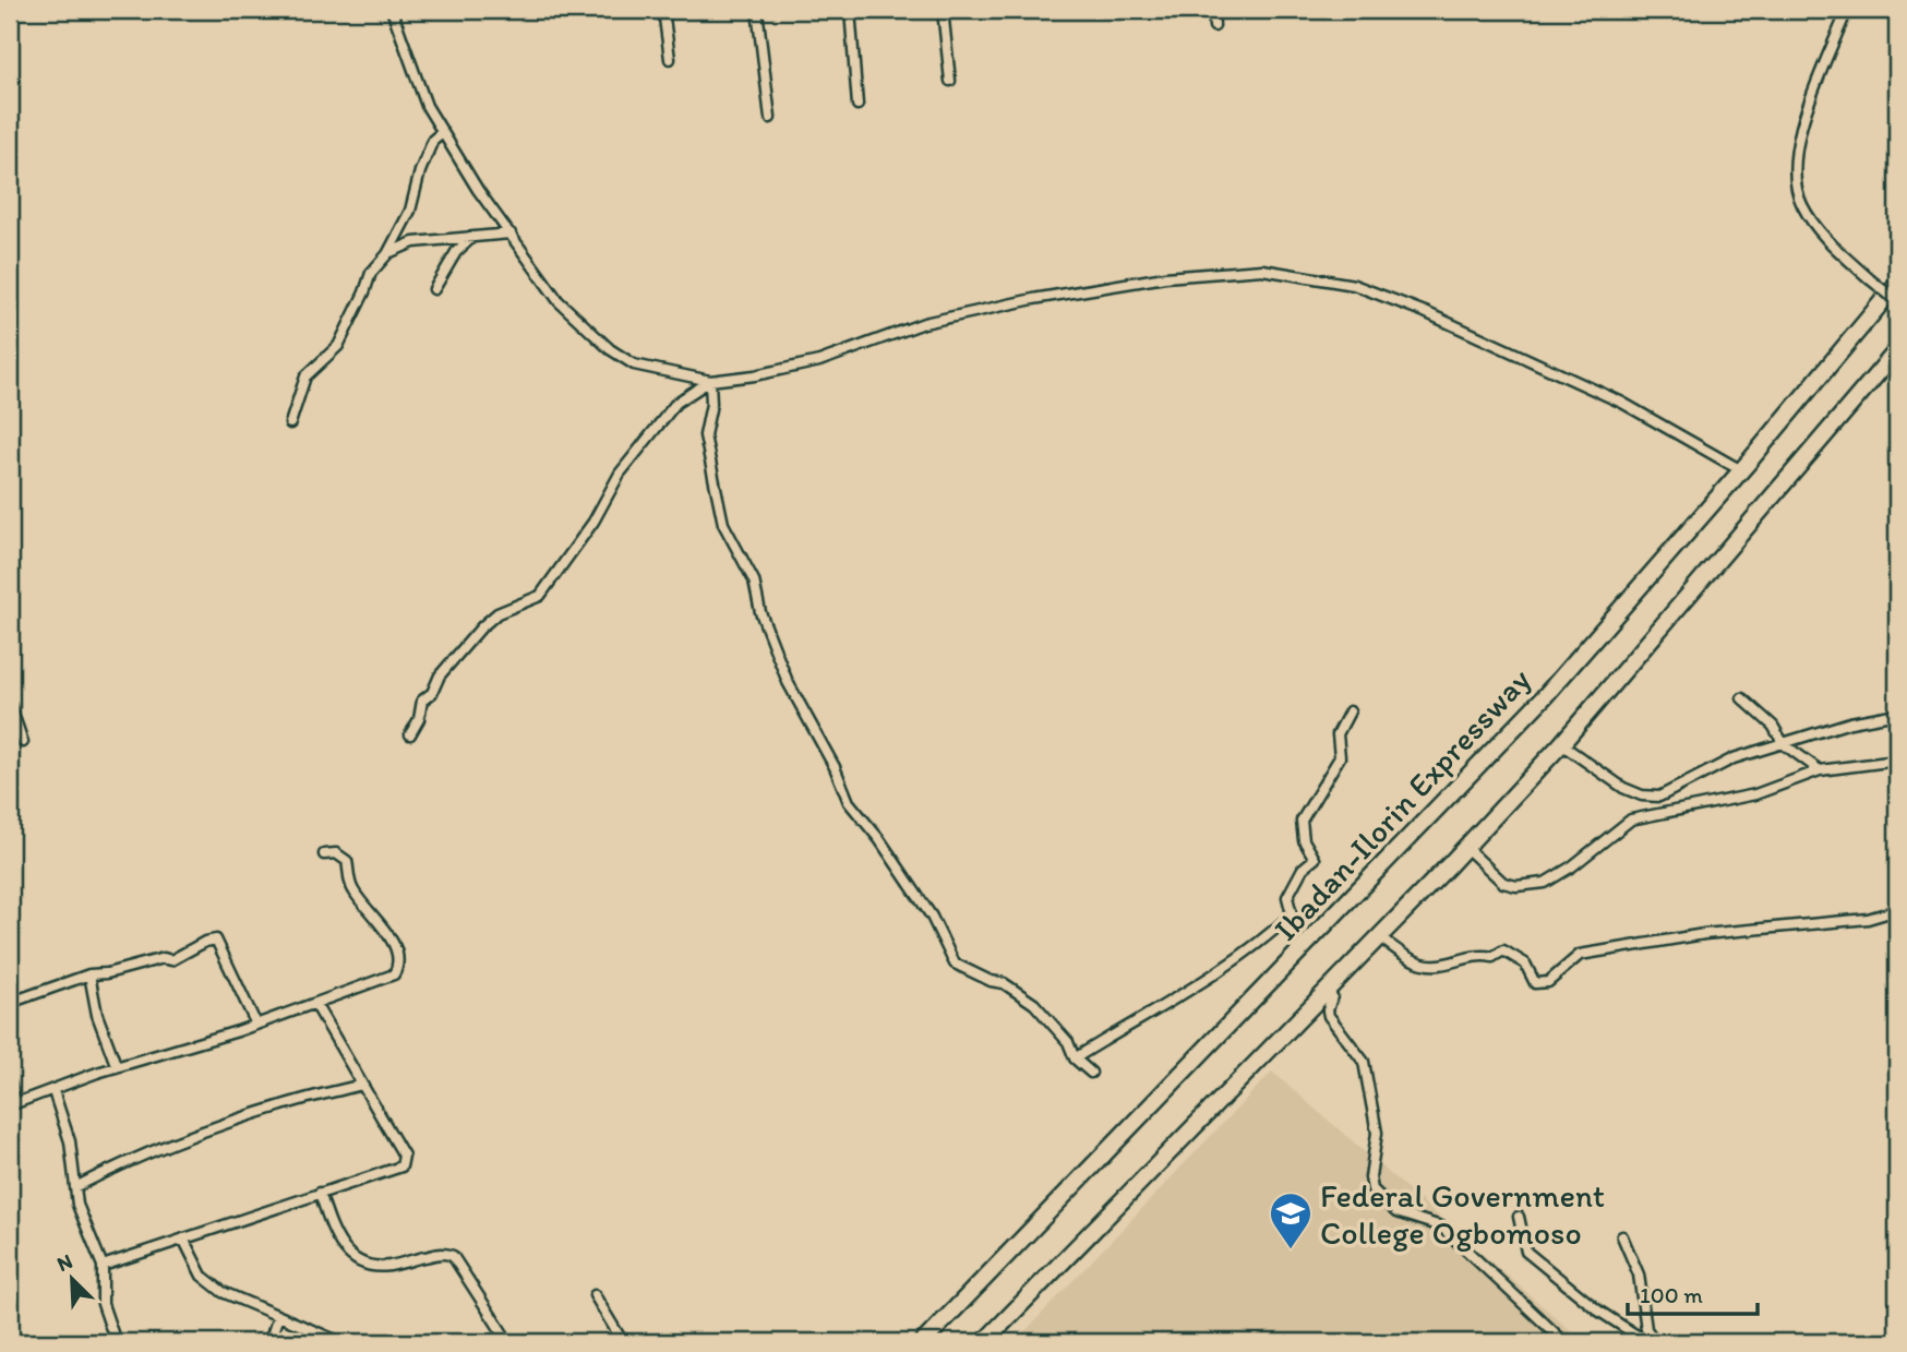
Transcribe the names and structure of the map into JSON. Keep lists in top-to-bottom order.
{
  "streets": {
    "highway": ["Ibadan-Ilorin Expressway"]
  },
  "places": {
    "school or university": ["Federal Government College Ogbomoso"]
  },
  "scale_bar": "100 m",
  "north": "top left"
}
